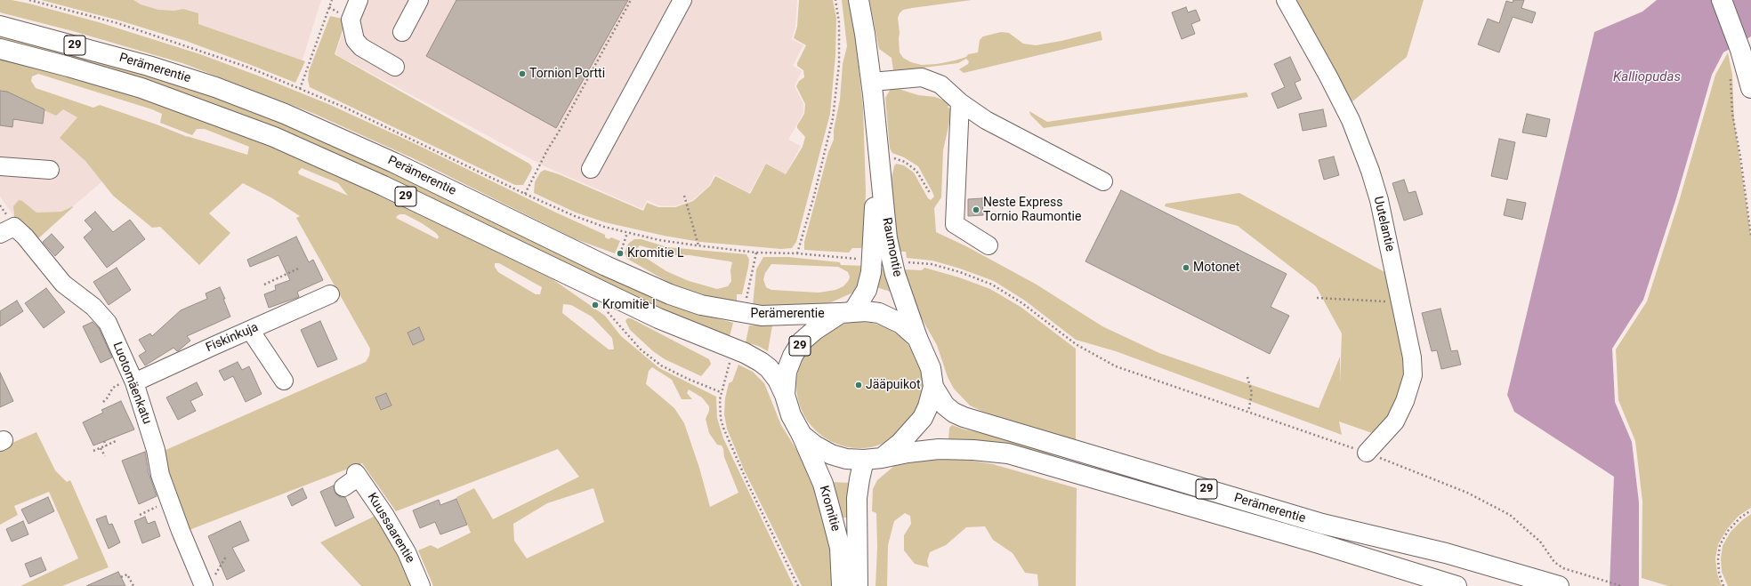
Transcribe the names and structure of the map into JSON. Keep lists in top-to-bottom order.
{
  "streets": {
    "main road": [
      "29",
      "Perämerentie",
      "Raumontie",
      "Kromitie"
    ],
    "street": [
      "Uutelantie",
      "Fiskinkuja",
      "Luotomäenkatu",
      "Kuussaarentie"
    ]
  },
  "crossings": [
    ["29", "Perämerentie"],
    ["29", "Raumontie"],
    ["29", "Kromitie"],
    ["Perämerentie", "Raumontie"],
    ["Perämerentie", "Kromitie"],
    ["Fiskinkuja", "Luotomäenkatu"]
  ],
  "water": ["Kalliopudas"],
  "places": [
    "Tornion Portti",
    "Neste Express Tornio Raumontie",
    "Kromitie L",
    "Motonet",
    "Kromitie I",
    "Jääpuikot"
  ]
}
